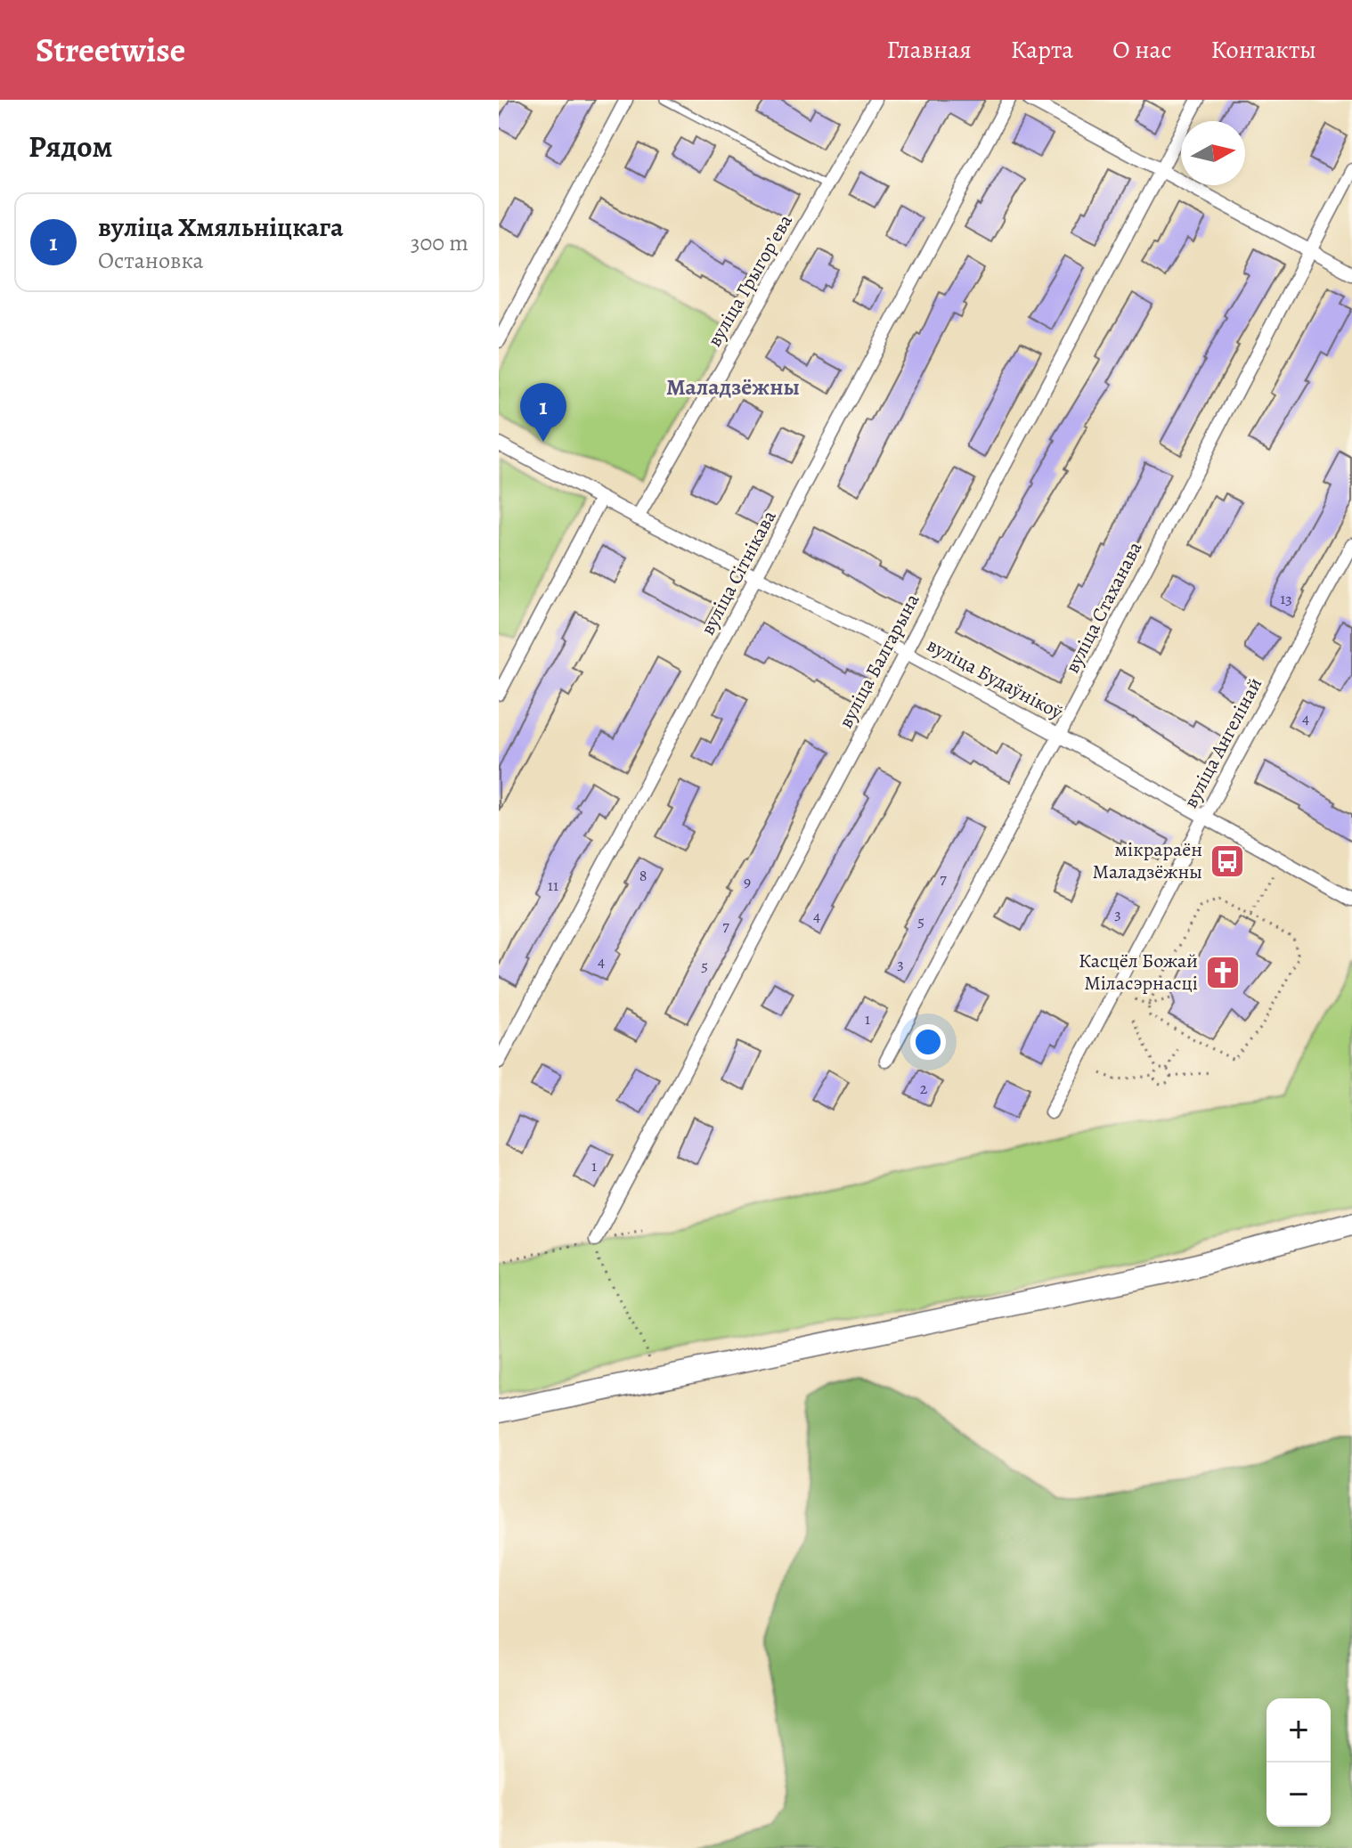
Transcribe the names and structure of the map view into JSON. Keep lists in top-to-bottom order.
{
  "streets": {
    "street": [
      "вуліца Грыгорʼева",
      "вуліца Сітнікава",
      "вуліца Стаханава",
      "вуліца Балгарына",
      "вуліца Будаўнікоў",
      "вуліца Ангелінай"
    ]
  },
  "crossings": [
    ["вуліца Грыгорʼева", "вуліца Будаўнікоў"],
    ["вуліца Сітнікава", "вуліца Будаўнікоў"],
    ["вуліца Стаханава", "вуліца Будаўнікоў"],
    ["вуліца Балгарына", "вуліца Будаўнікоў"],
    ["вуліца Будаўнікоў", "вуліца Ангелінай"]
  ],
  "districts": ["Маладзёжны"],
  "places": {
    "bus stop": ["мікрараён Маладзёжны"],
    "church": ["Касцёл Божай Міласэрнасці"]
  },
  "house_numbers": [
    "13",
    "4",
    "8",
    "7",
    "9",
    "11",
    "3",
    "4",
    "5",
    "7",
    "4",
    "3",
    "5",
    "1",
    "2",
    "1"
  ],
  "north": "right",
  "page": {
    "header": "Streetwise",
    "nav": [
      "Главная",
      "Карта",
      "О нас",
      "Контакты"
    ],
    "heading": "Рядом",
    "list": [
      {
        "mark": "1",
        "name": "вуліца Хмяльніцкага",
        "note": "Остановка",
        "value": "300 m"
      }
    ],
    "pins": "1",
    "map_buttons": ["+", "−"]
  }
}
